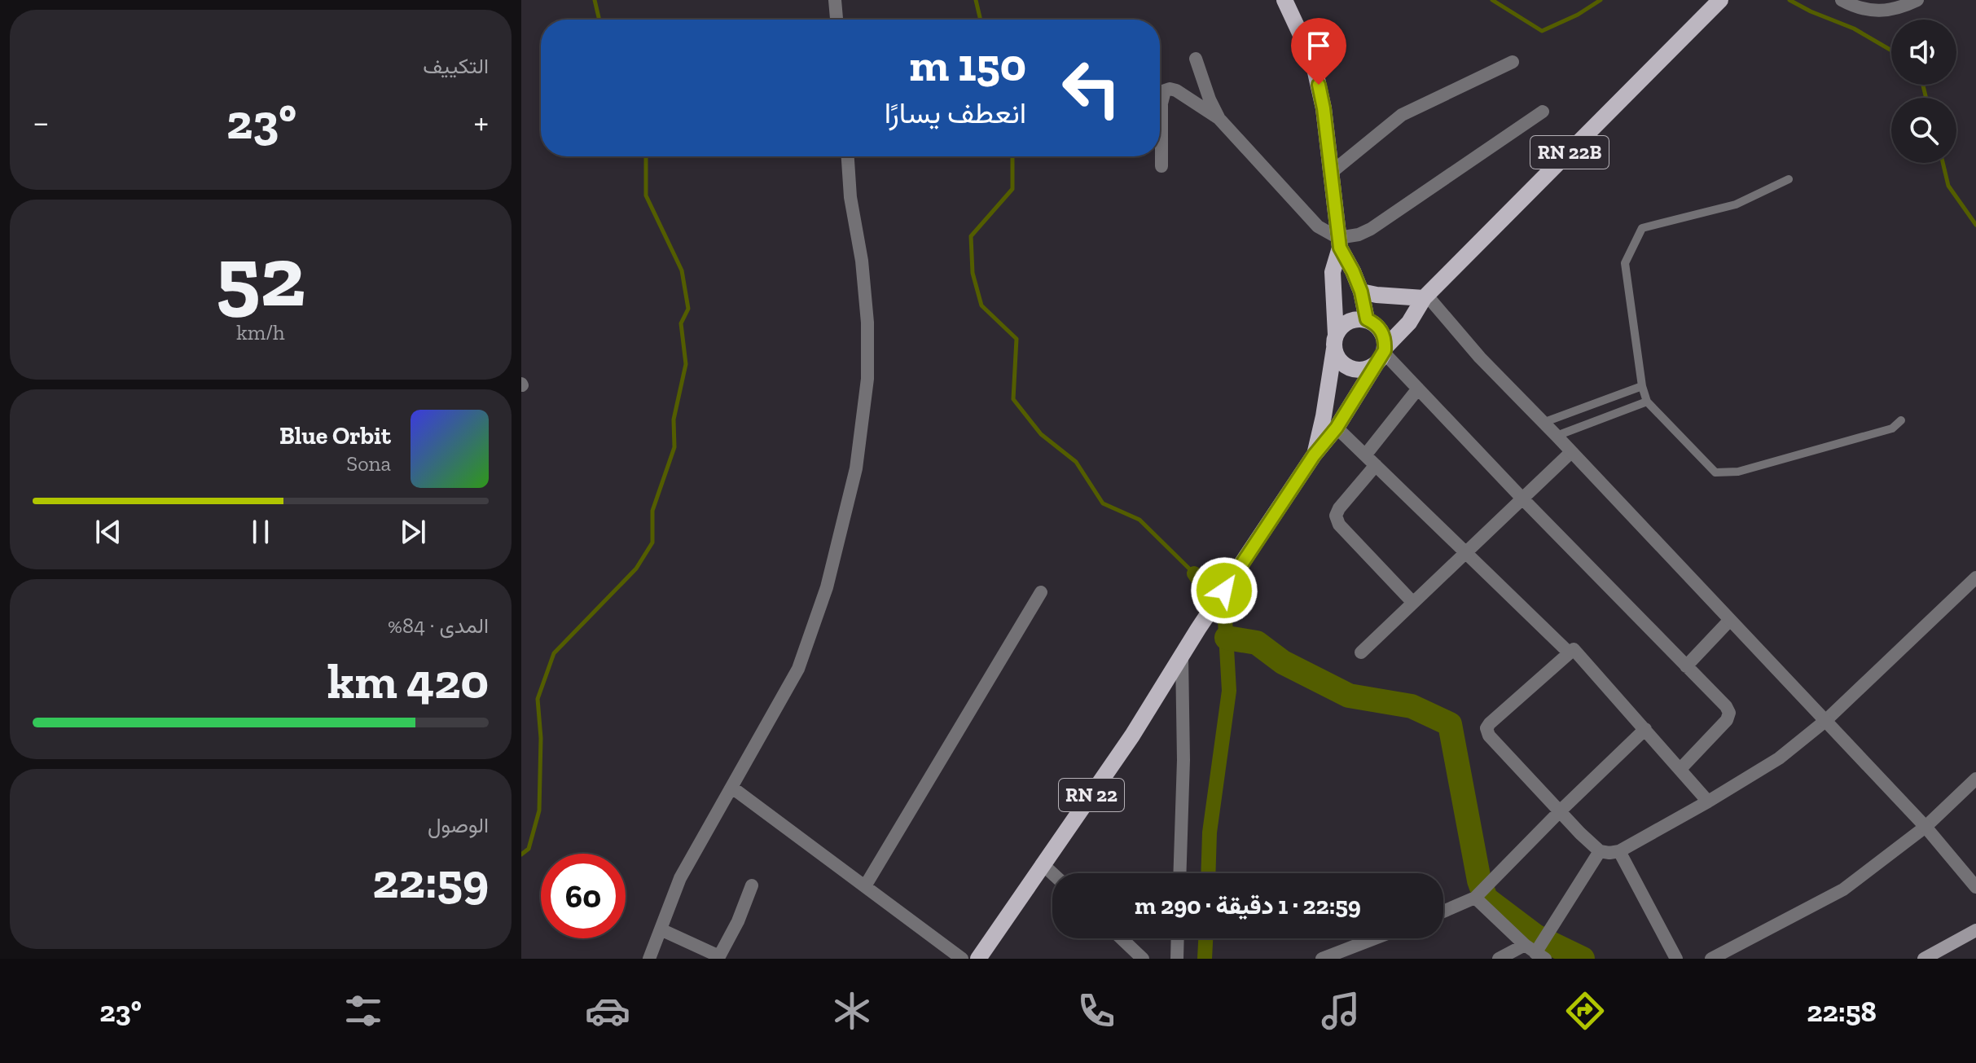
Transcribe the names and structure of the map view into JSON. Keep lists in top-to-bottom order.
{
  "streets": {
    "main road": ["RN 22B", "RN 22"]
  },
  "crossings": [
    ["RN 22B", "RN 22"]
  ],
  "page": {
    "tile": [
      "التكييف",
      ["52", "km/h"],
      ["المدى · 84%", "420 km"],
      ["الوصول", "22:59"]
    ],
    "turn": ["150 m", "انعطف يسارًا"],
    "heat": ["−", "23°", "+"],
    "song": ["Blue Orbit", "Sona"],
    "limit": "60",
    "trip": "22:59 · 1 دقيقة · 290 m",
    "tabs": ["22:58", "23°"]
  }
}
